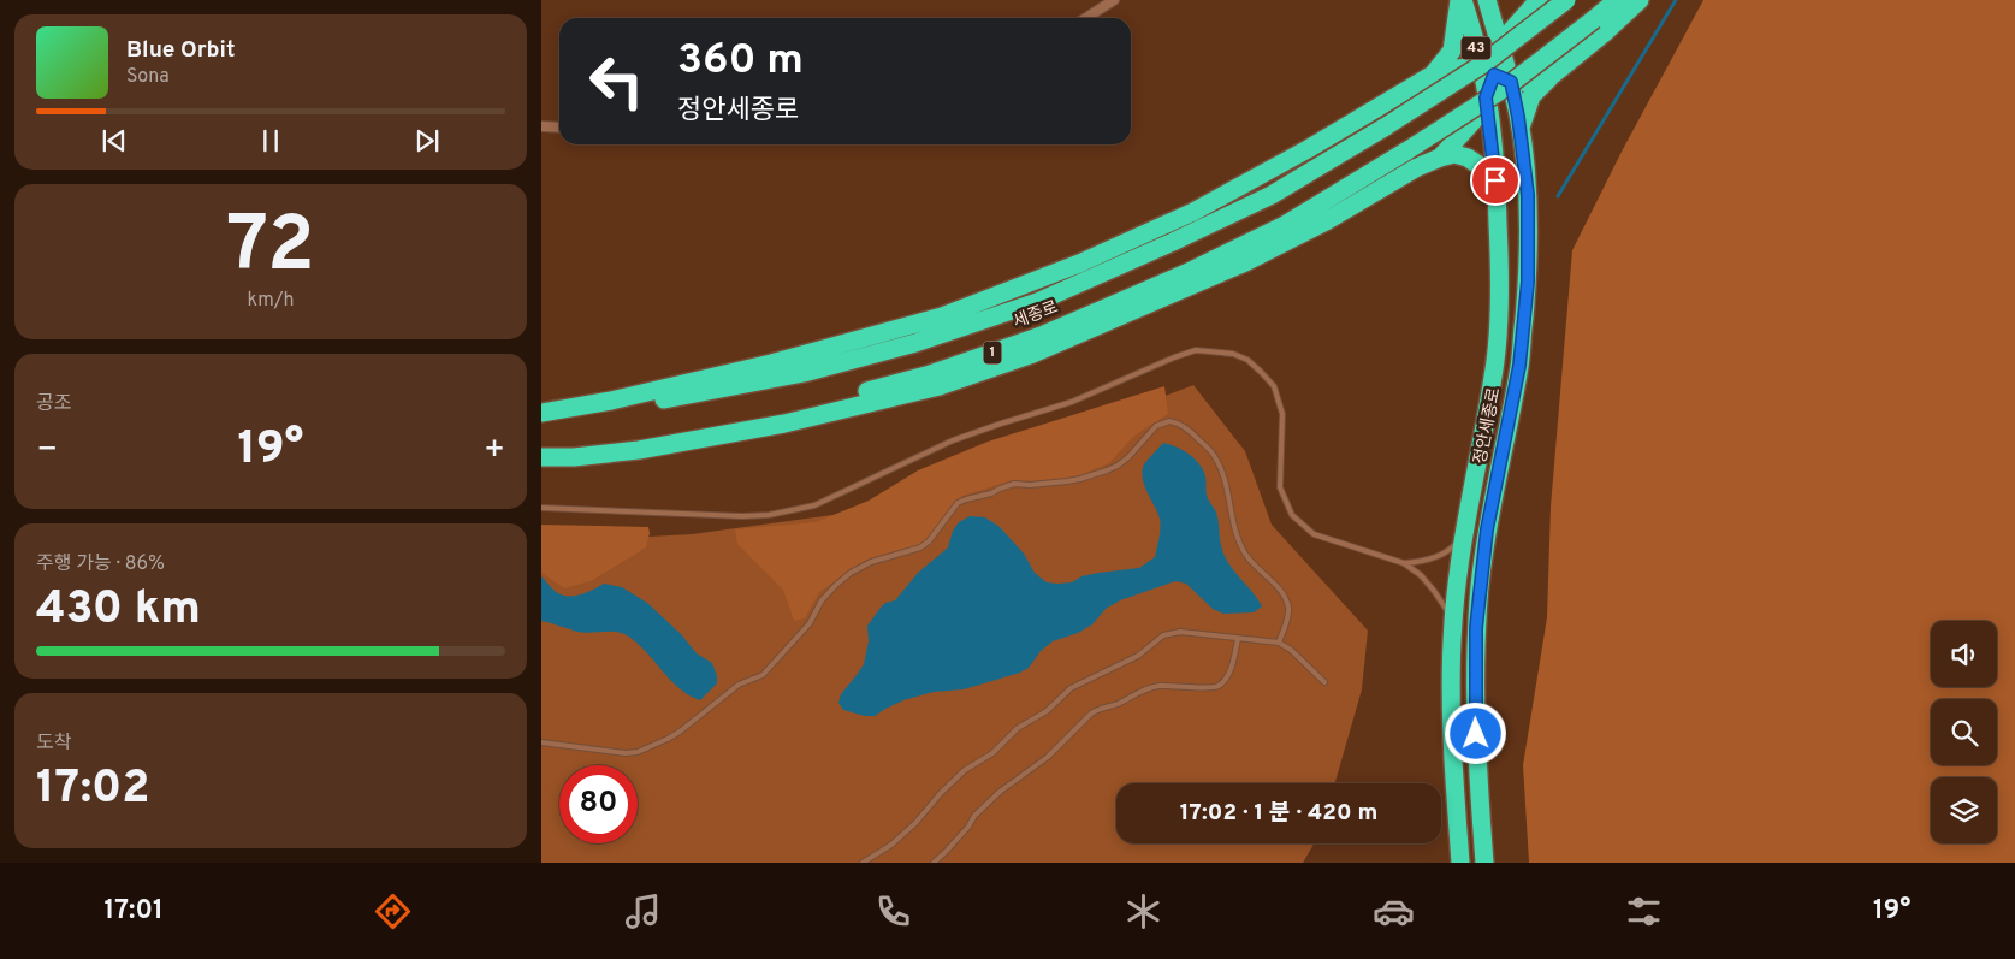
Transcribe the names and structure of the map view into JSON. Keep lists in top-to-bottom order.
{
  "streets": {
    "highway": [
      "43",
      "세종로",
      "1",
      "정안세종로"
    ]
  },
  "page": {
    "turn": ["360 m", "정안세종로"],
    "song": ["Blue Orbit", "Sona"],
    "tile": [
      ["72", "km/h"],
      "공조",
      ["주행 가능 · 86%", "430 km"],
      ["도착", "17:02"]
    ],
    "heat": ["−", "19°", "+"],
    "limit": "80",
    "trip": "17:02 · 1 분 · 420 m",
    "tabs": ["17:01", "19°"]
  }
}
